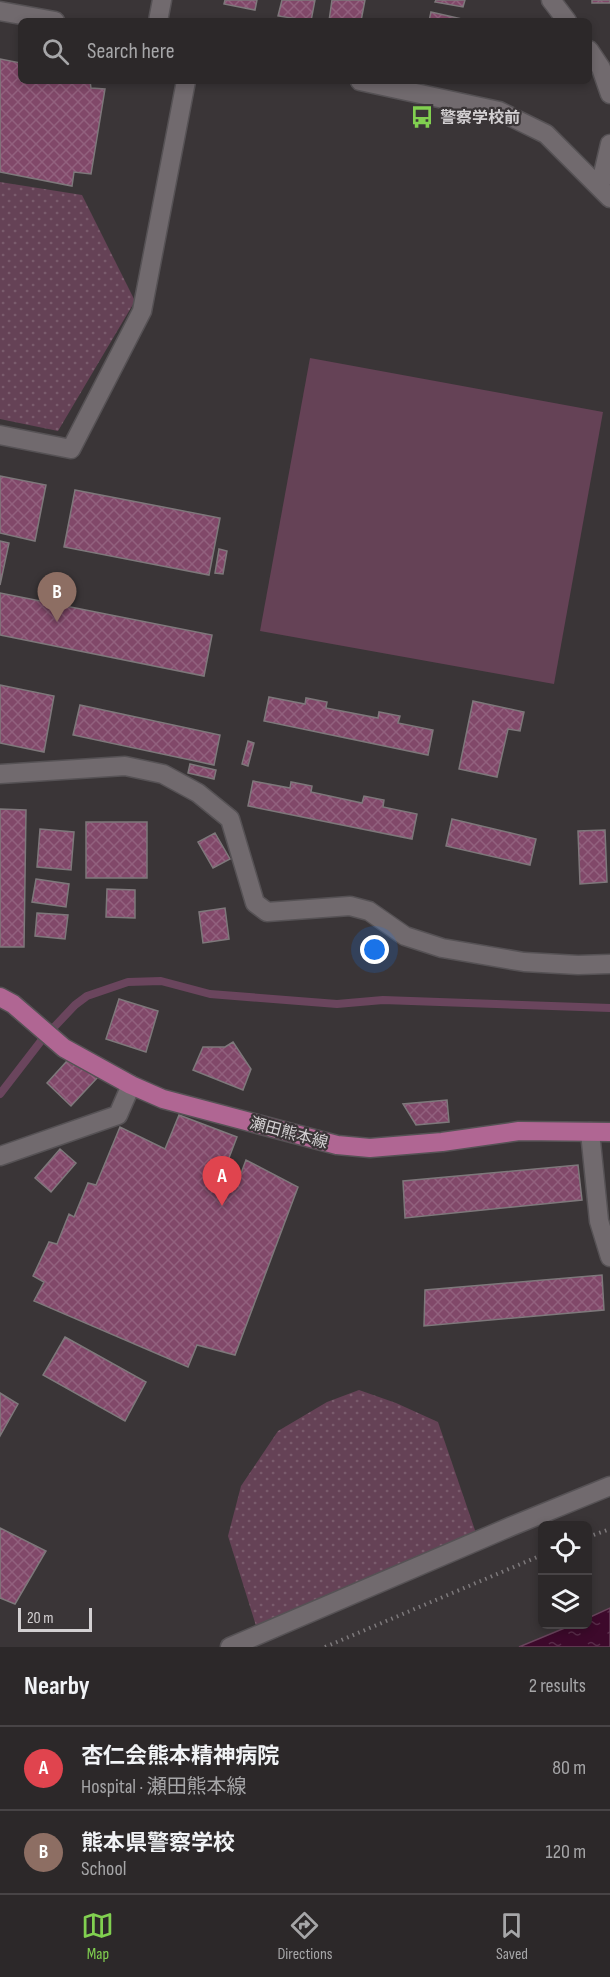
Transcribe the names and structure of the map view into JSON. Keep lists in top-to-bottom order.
{
  "streets": {
    "main road": ["瀬田熊本線"]
  },
  "places": {
    "bus stop": ["警察学校前"]
  },
  "scale_bar": "20 m",
  "page": {
    "search": "Search here",
    "pins": ["B", "A"],
    "scale": "20 m",
    "heading": ["Nearby", "2 results"],
    "list": [
      {
        "mark": "A",
        "name": "杏仁会熊本精神病院",
        "note": "Hospital · 瀬田熊本線",
        "value": "80 m"
      },
      {
        "mark": "B",
        "name": "熊本県警察学校",
        "note": "School",
        "value": "120 m"
      }
    ],
    "nav": ["Map", "Directions", "Saved"]
  }
}
